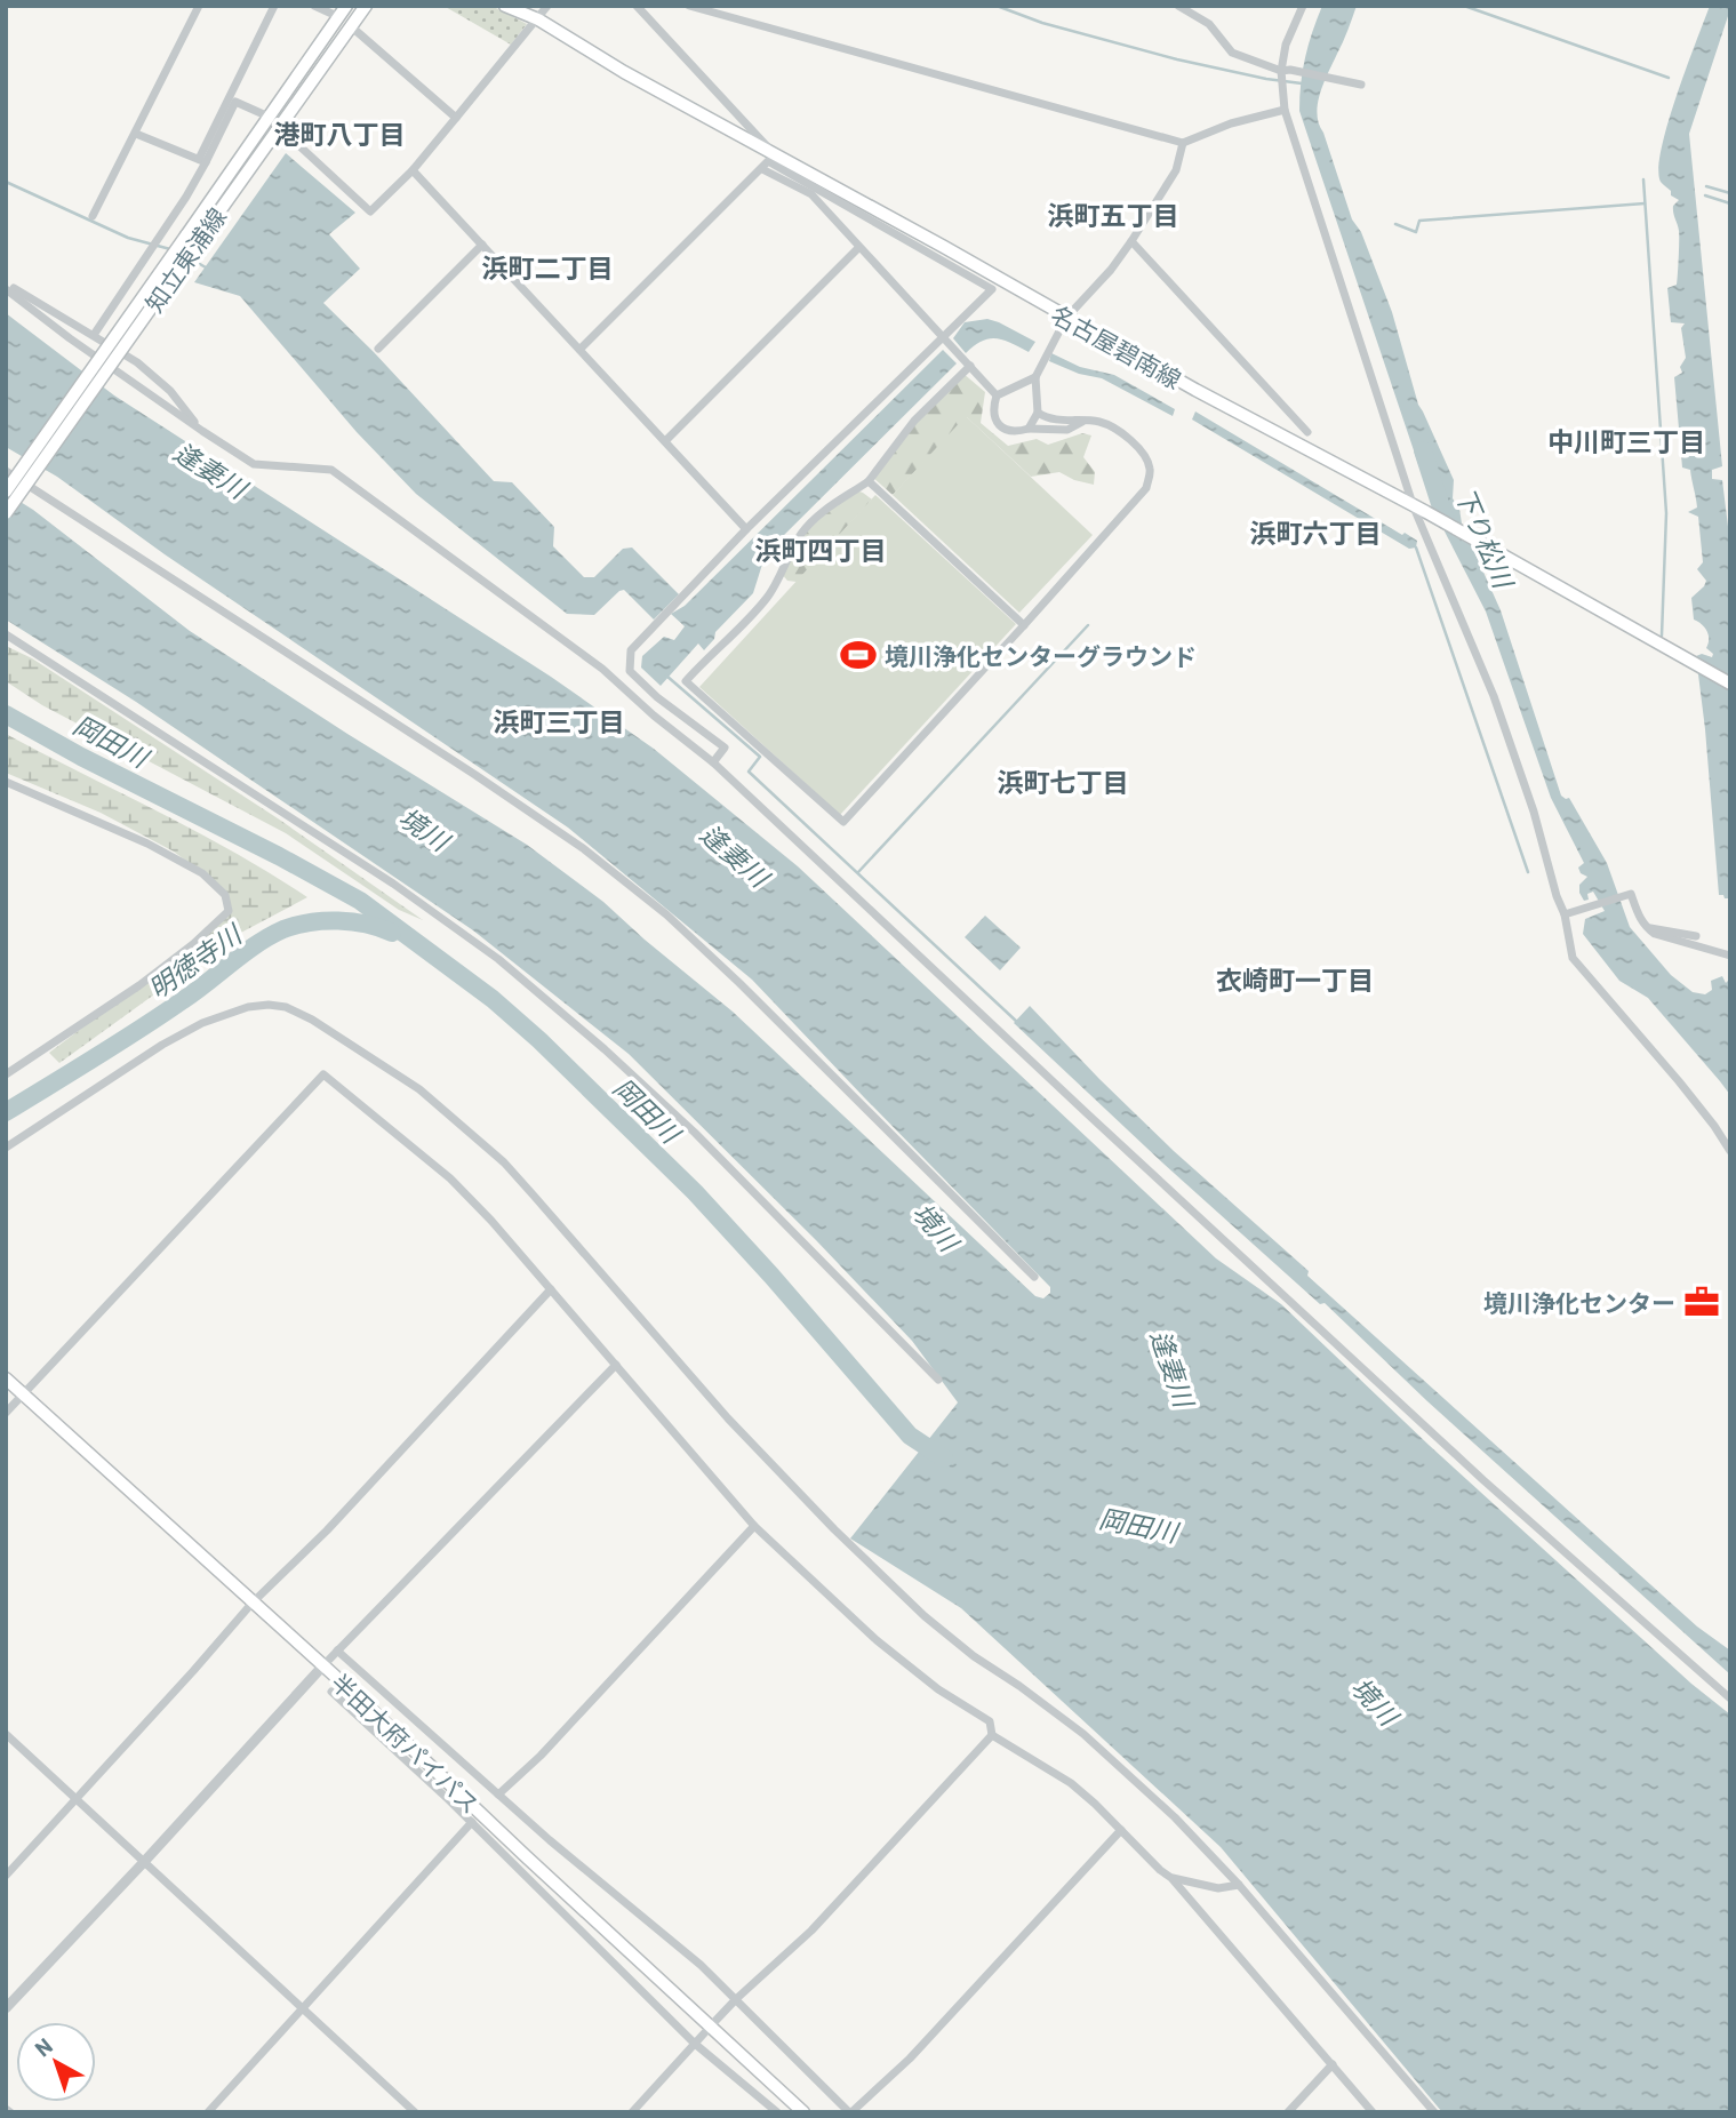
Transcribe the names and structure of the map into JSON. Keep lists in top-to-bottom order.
{
  "streets": {
    "main road": ["知立東浦線", "名古屋碧南線", "半田大府パイパス"]
  },
  "districts": [
    "港町八丁目",
    "浜町五丁目",
    "浜町二丁目",
    "中川町三丁目",
    "浜町六丁目",
    "浜町四丁目",
    "浜町三丁目",
    "浜町七丁目",
    "衣崎町一丁目"
  ],
  "water": [
    "逢妻川",
    "下り松川",
    "岡田川",
    "境川",
    "明徳寺川"
  ],
  "places": {
    "sports": ["境川浄化センターグラウンド"],
    "office": ["境川浄化センター"]
  },
  "north": "top left"
}
